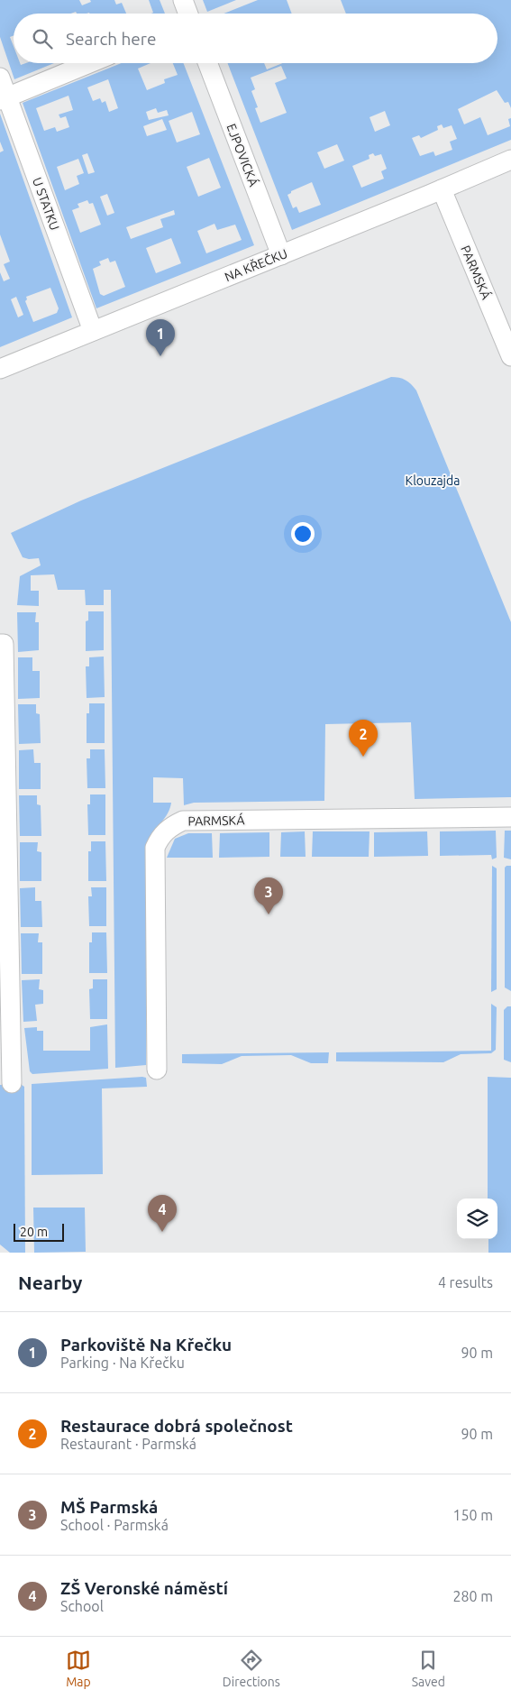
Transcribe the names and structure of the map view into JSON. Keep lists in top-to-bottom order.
{
  "streets": {
    "street": [
      "EJPOVICKÁ",
      "U STATKU",
      "NA KŘEČKU",
      "PARMSKÁ"
    ]
  },
  "crossings": [
    ["EJPOVICKÁ", "NA KŘEČKU"],
    ["U STATKU", "NA KŘEČKU"],
    ["NA KŘEČKU", "PARMSKÁ"]
  ],
  "parks": ["Klouzajda"],
  "scale_bar": "20 m",
  "page": {
    "search": "Search here",
    "pins": [
      "1",
      "2",
      "3",
      "4"
    ],
    "scale": "20 m",
    "heading": ["Nearby", "4 results"],
    "list": [
      {
        "mark": "1",
        "name": "Parkoviště Na Křečku",
        "note": "Parking · Na Křečku",
        "value": "90 m"
      },
      {
        "mark": "2",
        "name": "Restaurace dobrá společnost",
        "note": "Restaurant · Parmská",
        "value": "90 m"
      },
      {
        "mark": "3",
        "name": "MŠ Parmská",
        "note": "School · Parmská",
        "value": "150 m"
      },
      {
        "mark": "4",
        "name": "ZŠ Veronské náměstí",
        "note": "School",
        "value": "280 m"
      }
    ],
    "nav": ["Map", "Directions", "Saved"]
  }
}
